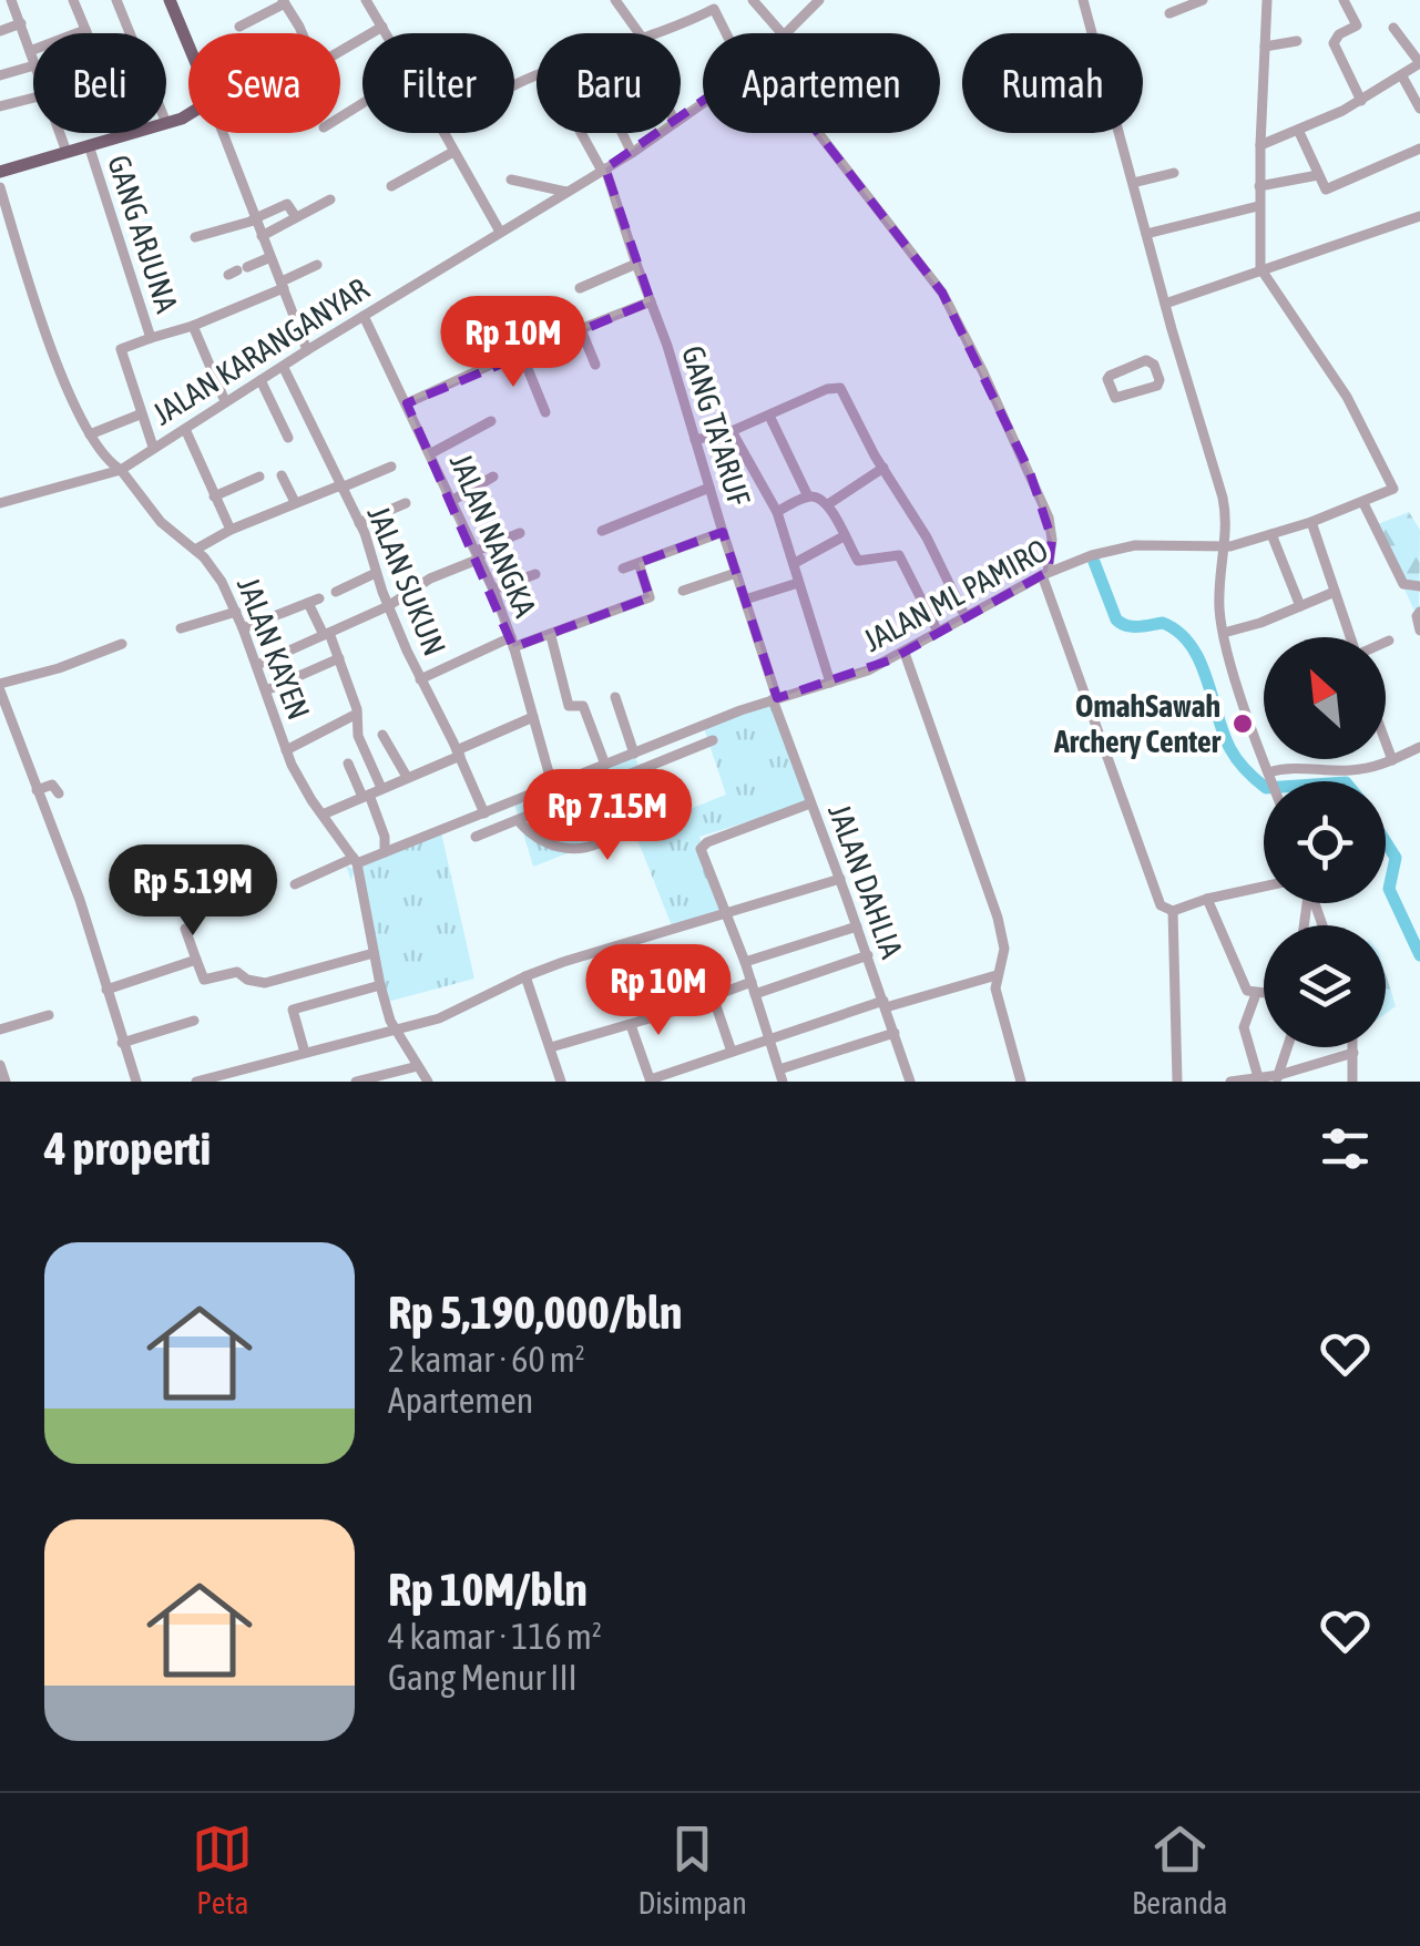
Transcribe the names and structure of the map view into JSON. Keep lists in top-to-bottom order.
{
  "streets": {
    "street": [
      "GANG ARJUNA",
      "JALAN KARANGANYAR",
      "GANG TA'ARUF",
      "JALAN NANGKA",
      "JALAN SUKUN",
      "JALAN ML PAMIRO",
      "JALAN KAYEN",
      "JALAN DAHLIA"
    ]
  },
  "crossings": [
    ["GANG ARJUNA", "JALAN KARANGANYAR"],
    ["JALAN KARANGANYAR", "GANG TA'ARUF"],
    ["JALAN KARANGANYAR", "JALAN NANGKA"],
    ["JALAN KARANGANYAR", "JALAN SUKUN"],
    ["JALAN KARANGANYAR", "JALAN KAYEN"],
    ["GANG TA'ARUF", "JALAN ML PAMIRO"],
    ["GANG TA'ARUF", "JALAN DAHLIA"],
    ["JALAN NANGKA", "JALAN ML PAMIRO"],
    ["JALAN SUKUN", "JALAN ML PAMIRO"],
    ["JALAN ML PAMIRO", "JALAN KAYEN"],
    ["JALAN ML PAMIRO", "JALAN DAHLIA"]
  ],
  "places": ["OmahSawah Archery Center"],
  "north": "top left",
  "page": {
    "chip": [
      "Beli",
      "Sewa",
      "Filter",
      "Baru",
      "Apartemen",
      "Rumah"
    ],
    "price": [
      "Rp 10M",
      "Rp 7.15M",
      "Rp 5.19M",
      "Rp 10M"
    ],
    "heading": "4 properti",
    "list": [
      {
        "name": "Rp 5,190,000/bln",
        "note": "2 kamar · 60 m² · Apartemen"
      },
      {
        "name": "Rp 10M/bln",
        "note": "4 kamar · 116 m² · Gang Menur III"
      }
    ],
    "tabs": ["Peta", "Disimpan", "Beranda"]
  }
}
